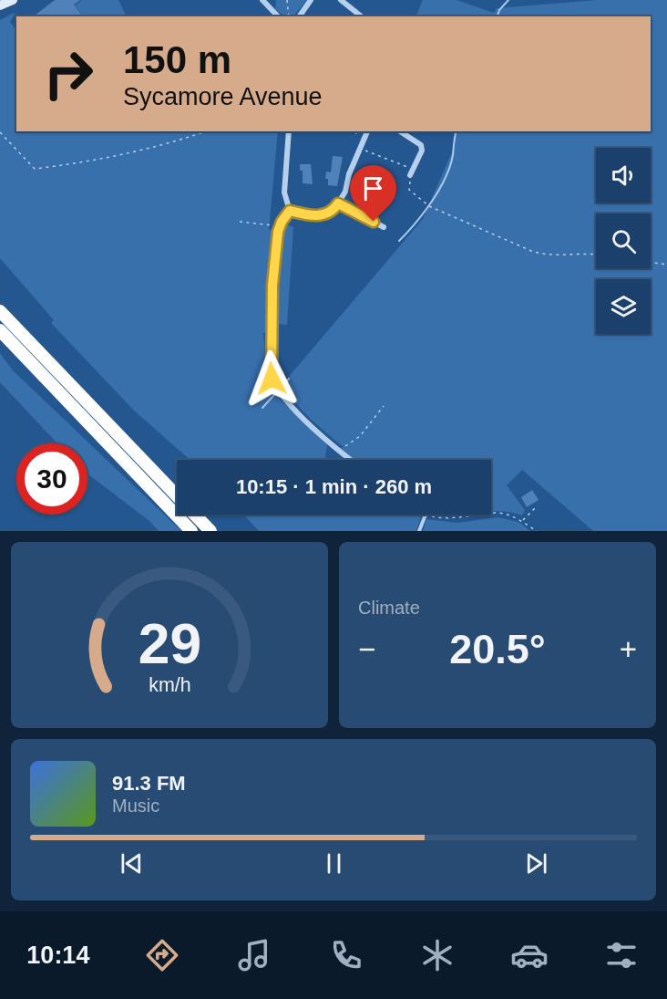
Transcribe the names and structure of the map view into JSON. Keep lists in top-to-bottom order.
{
  "page": {
    "turn": ["150 m", "Sycamore Avenue"],
    "limit": "30",
    "trip": "10:15 · 1 min · 260 m",
    "tile": "Climate",
    "heat": ["−", "20.5°", "+"],
    "song": ["91.3 FM", "Music"],
    "tabs": "10:14",
    "gauge": ["29", "km/h"]
  }
}
